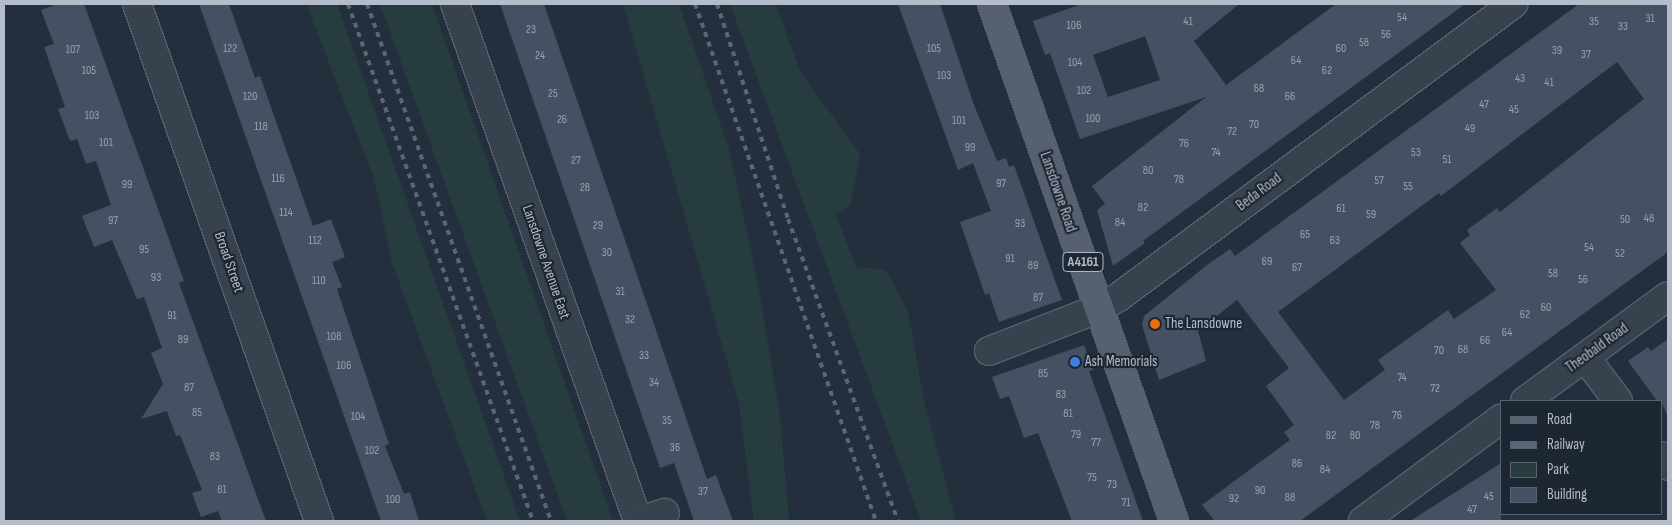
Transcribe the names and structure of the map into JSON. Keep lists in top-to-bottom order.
{
  "streets": {
    "main road": ["Lansdowne Road", "A4161"],
    "street": [
      "Beda Road",
      "Broad Street",
      "Lansdowne Avenue East",
      "Theobald Road"
    ]
  },
  "crossings": [
    ["Lansdowne Road", "Beda Road"]
  ],
  "places": ["The Lansdowne", "Ash Memorials"],
  "house_numbers": [
    "54",
    "31",
    "41",
    "35",
    "106",
    "33",
    "23",
    "56",
    "58",
    "122",
    "105",
    "60",
    "107",
    "39",
    "37",
    "24",
    "64",
    "104",
    "105",
    "62",
    "103",
    "43",
    "41",
    "68",
    "102",
    "25",
    "120",
    "66",
    "47",
    "45",
    "103",
    "100",
    "26",
    "101",
    "70",
    "118",
    "49",
    "72",
    "101",
    "76",
    "99",
    "74",
    "53",
    "51",
    "27",
    "80",
    "116",
    "78",
    "57",
    "97",
    "99",
    "55",
    "28",
    "82",
    "61",
    "114",
    "59",
    "48",
    "50",
    "97",
    "84",
    "93",
    "29",
    "65",
    "112",
    "63",
    "54",
    "95",
    "30",
    "52",
    "91",
    "69",
    "89",
    "67",
    "58",
    "93",
    "56",
    "110",
    "31",
    "87",
    "60",
    "62",
    "91",
    "32",
    "64",
    "108",
    "89",
    "66",
    "68",
    "70",
    "33",
    "106",
    "85",
    "74",
    "34",
    "87",
    "72",
    "83",
    "85",
    "81",
    "76",
    "104",
    "35",
    "78",
    "79",
    "82",
    "80",
    "77",
    "36",
    "102",
    "83",
    "86",
    "84",
    "75",
    "73",
    "81",
    "90",
    "37",
    "45",
    "88",
    "92",
    "100",
    "71",
    "47"
  ],
  "legend": [
    "Road",
    "Railway",
    "Park",
    "Building"
  ]
}
